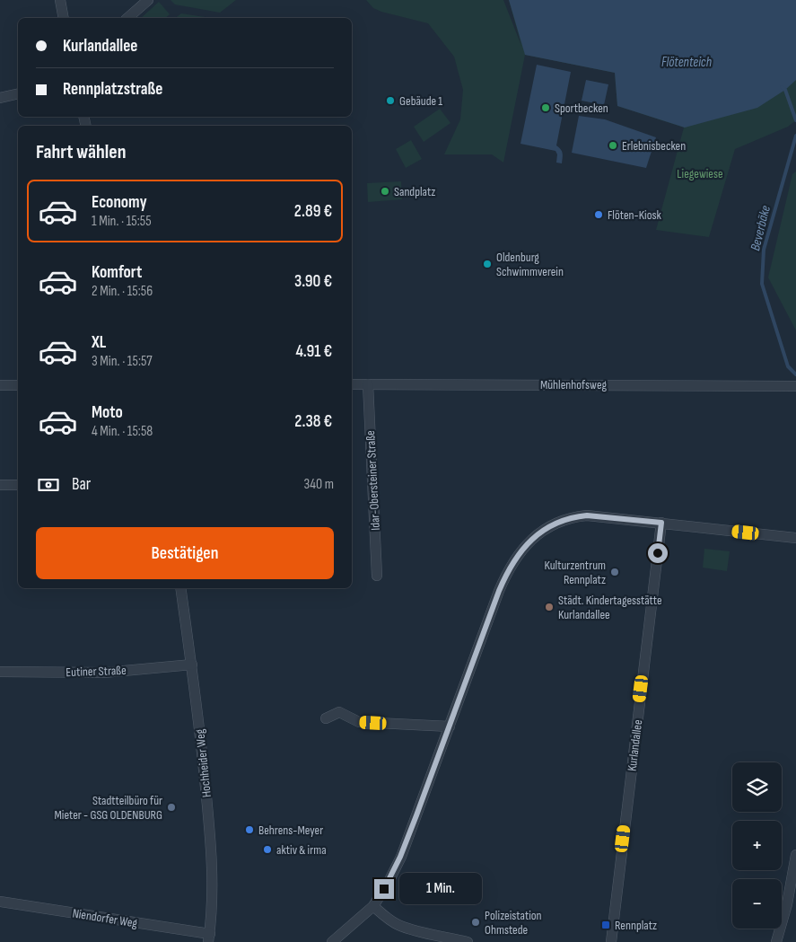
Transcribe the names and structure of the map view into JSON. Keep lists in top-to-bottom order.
{
  "streets": {
    "street": [
      "Mühlenhofsweg",
      "Idar-Obersteiner Straße",
      "Eutiner Straße",
      "Kurlandallee",
      "Hochheider Weg",
      "Niendorfer Weg"
    ]
  },
  "crossings": [
    ["Mühlenhofsweg", "Idar-Obersteiner Straße"],
    ["Eutiner Straße", "Hochheider Weg"],
    ["Hochheider Weg", "Niendorfer Weg"]
  ],
  "water": ["Flötenteich", "Beverbäke"],
  "parks": ["Liegewiese"],
  "places": {
    "other": [
      "Gebäude 1",
      "Sportbecken",
      "Erlebnisbecken",
      "Sandplatz",
      "Flöten-Kiosk",
      "Oldenburg Schwimmverein",
      "Kulturzentrum Rennplatz",
      "Städt. Kindertagesstätte Kurlandallee",
      "Stadtteilbüro für Mieter - GSG OLDENBURG",
      "Behrens-Meyer",
      "aktiv & irma",
      "Polizeistation Ohmstede"
    ],
    "transit": ["Rennplatz"]
  },
  "page": {
    "banner": ["Kurlandallee", "Rennplatzstraße"],
    "heading": "Fahrt wählen",
    "list": [
      {
        "name": "Economy",
        "note": "1 Min. · 15:55",
        "value": "2.89 €"
      },
      {
        "name": "Komfort",
        "note": "2 Min. · 15:56",
        "value": "3.90 €"
      },
      {
        "name": "XL",
        "note": "3 Min. · 15:57",
        "value": "4.91 €"
      },
      {
        "name": "Moto",
        "note": "4 Min. · 15:58",
        "value": "2.38 €"
      }
    ],
    "pay": ["Bar", "340 m"],
    "buttons": "Bestätigen",
    "map_buttons": ["+", "−"],
    "bubble": "1 Min."
  }
}
